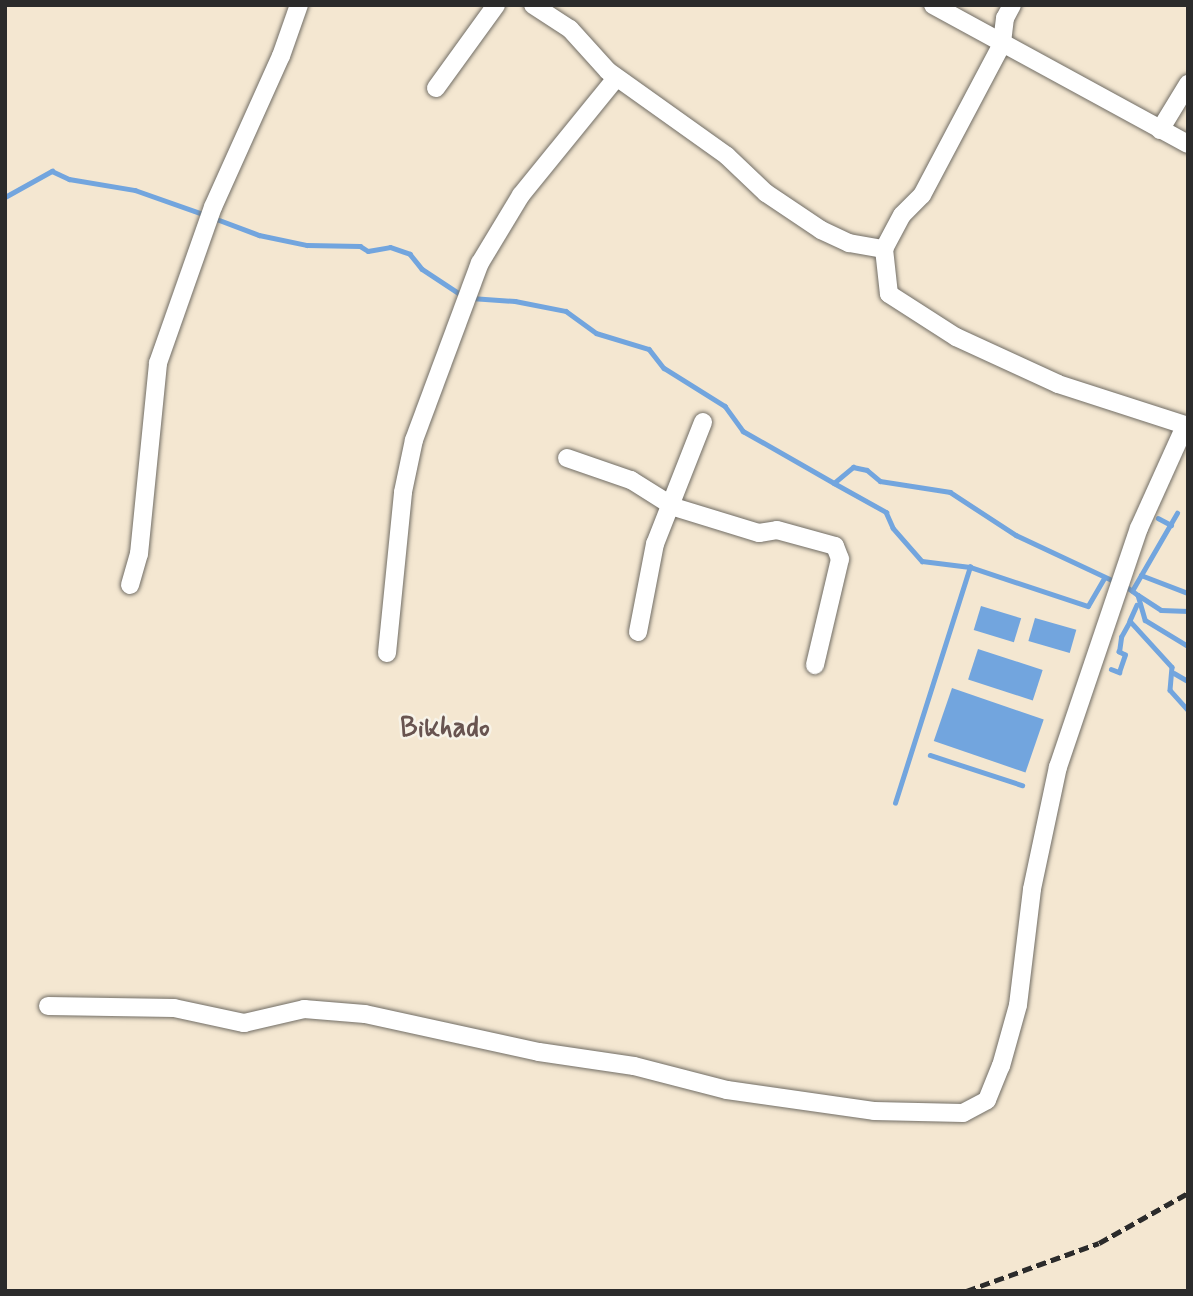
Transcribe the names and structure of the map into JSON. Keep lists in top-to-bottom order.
{
  "districts": ["Bikhado"]
}
